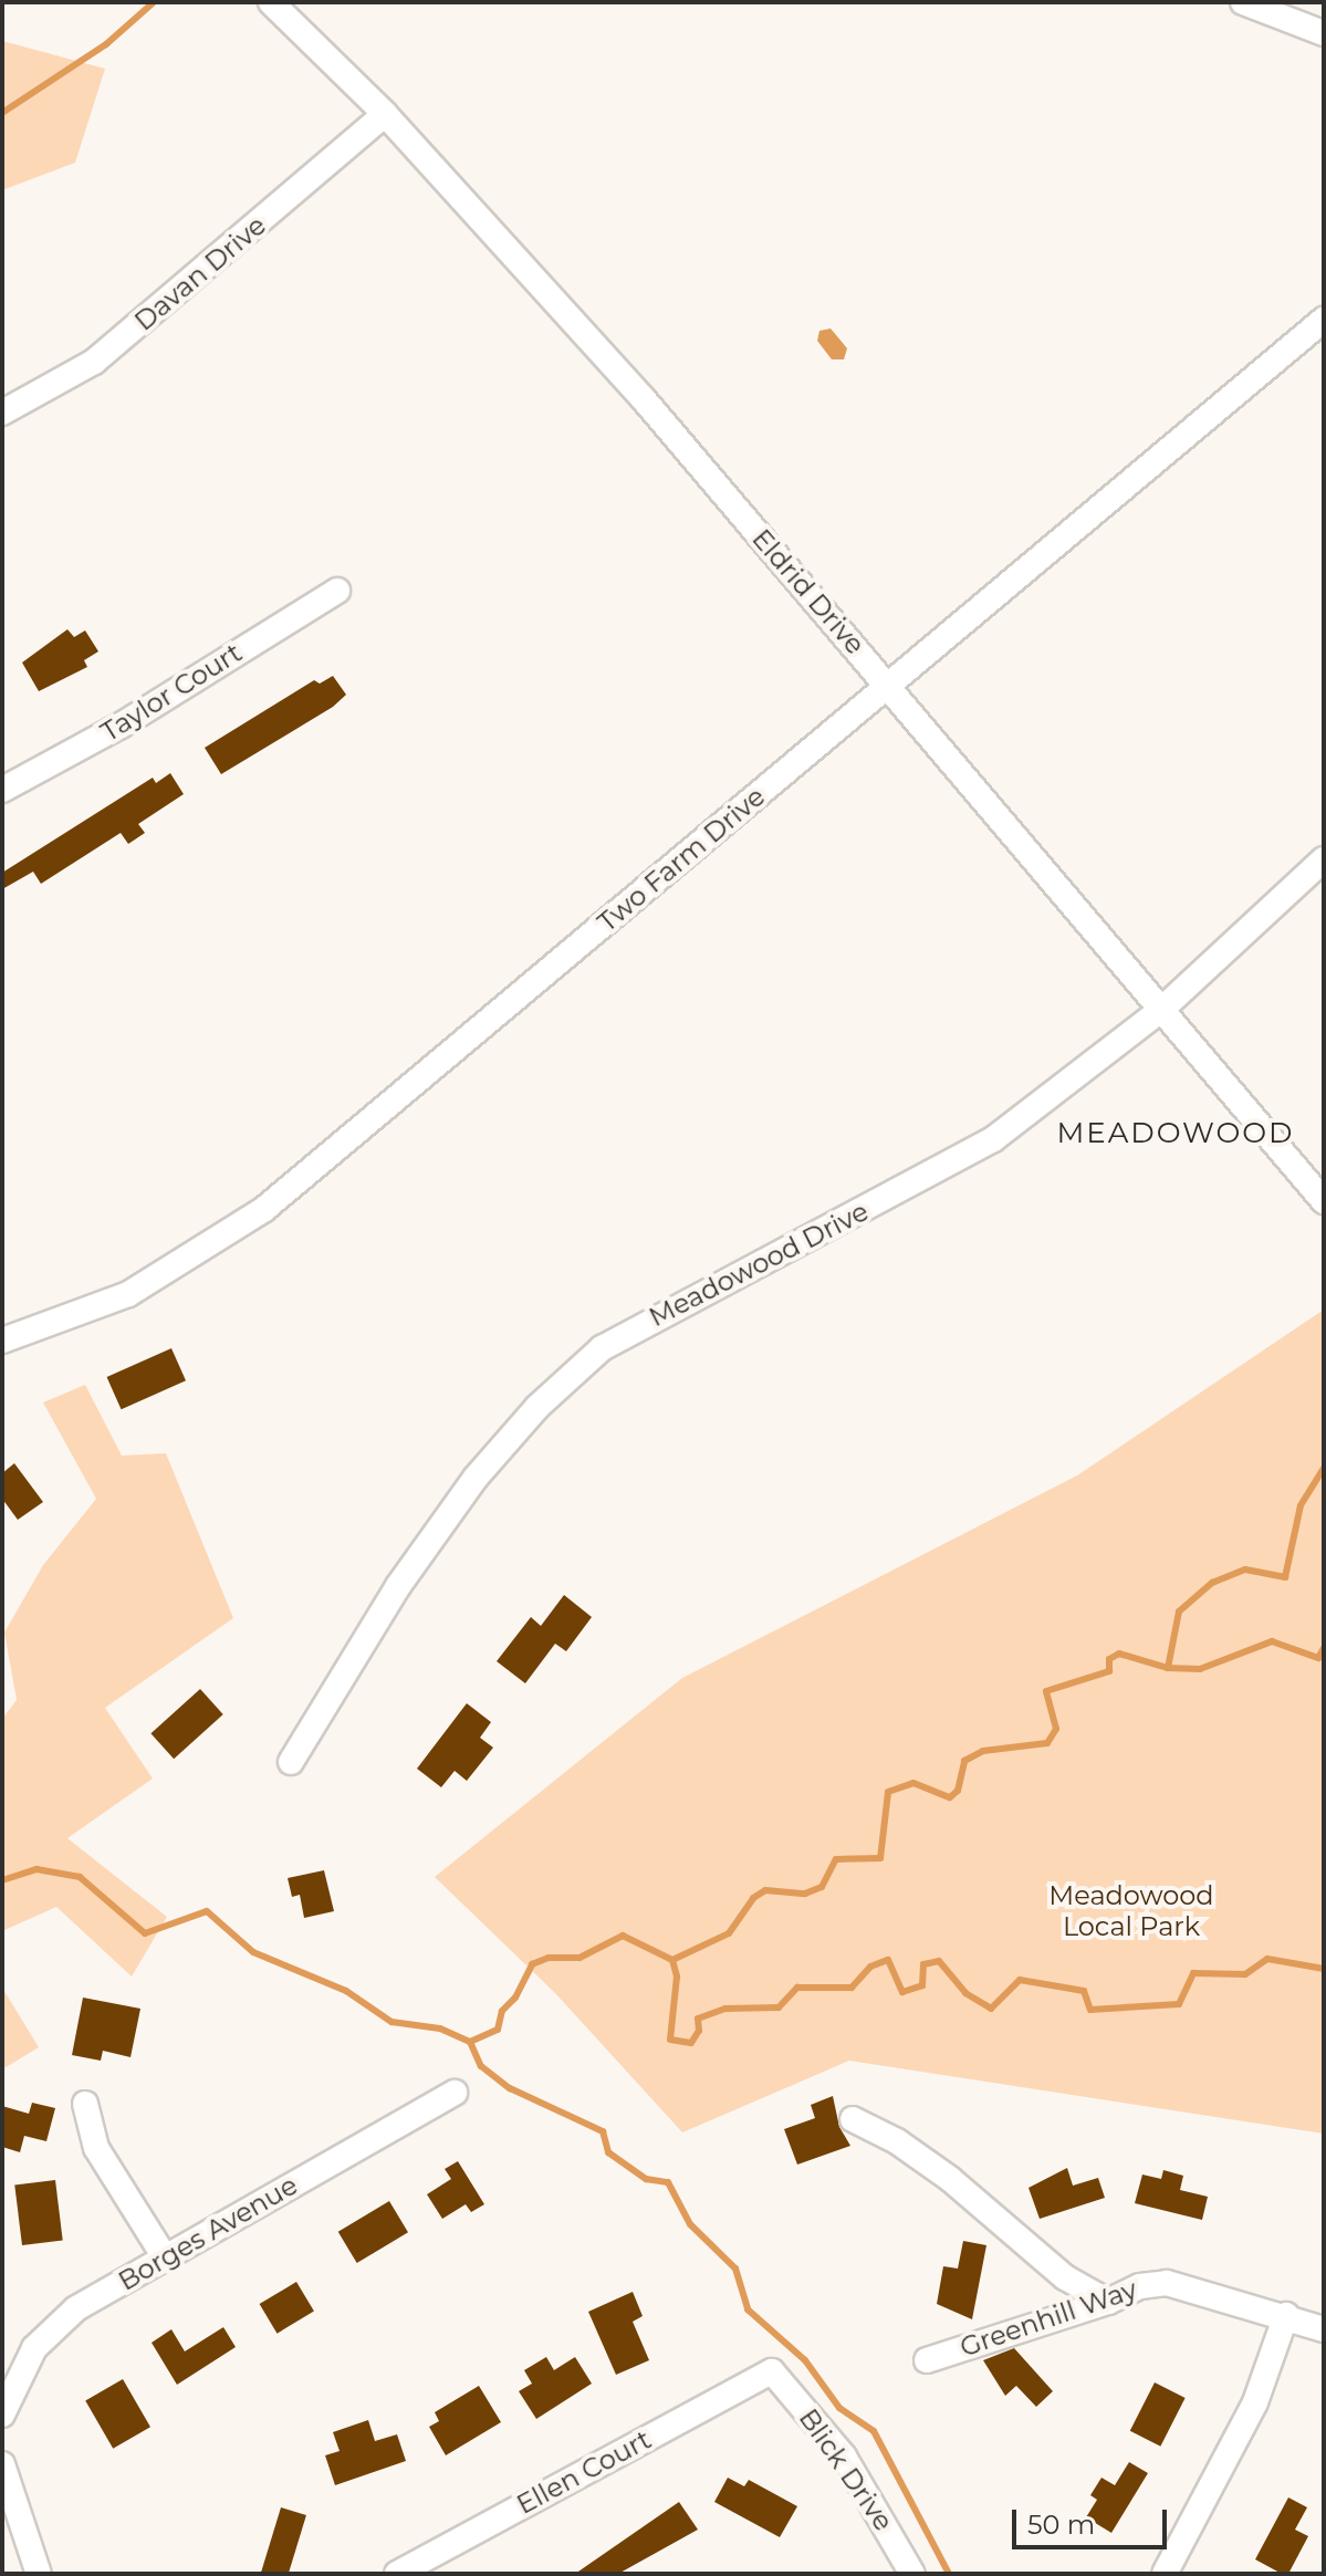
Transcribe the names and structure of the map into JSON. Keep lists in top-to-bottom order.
{
  "streets": {
    "street": [
      "Davan Drive",
      "Eldrid Drive",
      "Taylor Court",
      "Two Farm Drive",
      "Meadowood Drive",
      "Borges Avenue",
      "Greenhill Way",
      "Blick Drive",
      "Ellen Court"
    ]
  },
  "crossings": [
    ["Davan Drive", "Eldrid Drive"],
    ["Eldrid Drive", "Two Farm Drive"],
    ["Eldrid Drive", "Meadowood Drive"],
    ["Blick Drive", "Ellen Court"]
  ],
  "districts": ["MEADOWOOD"],
  "parks": ["Meadowood Local Park"],
  "scale_bar": "50 m"
}
